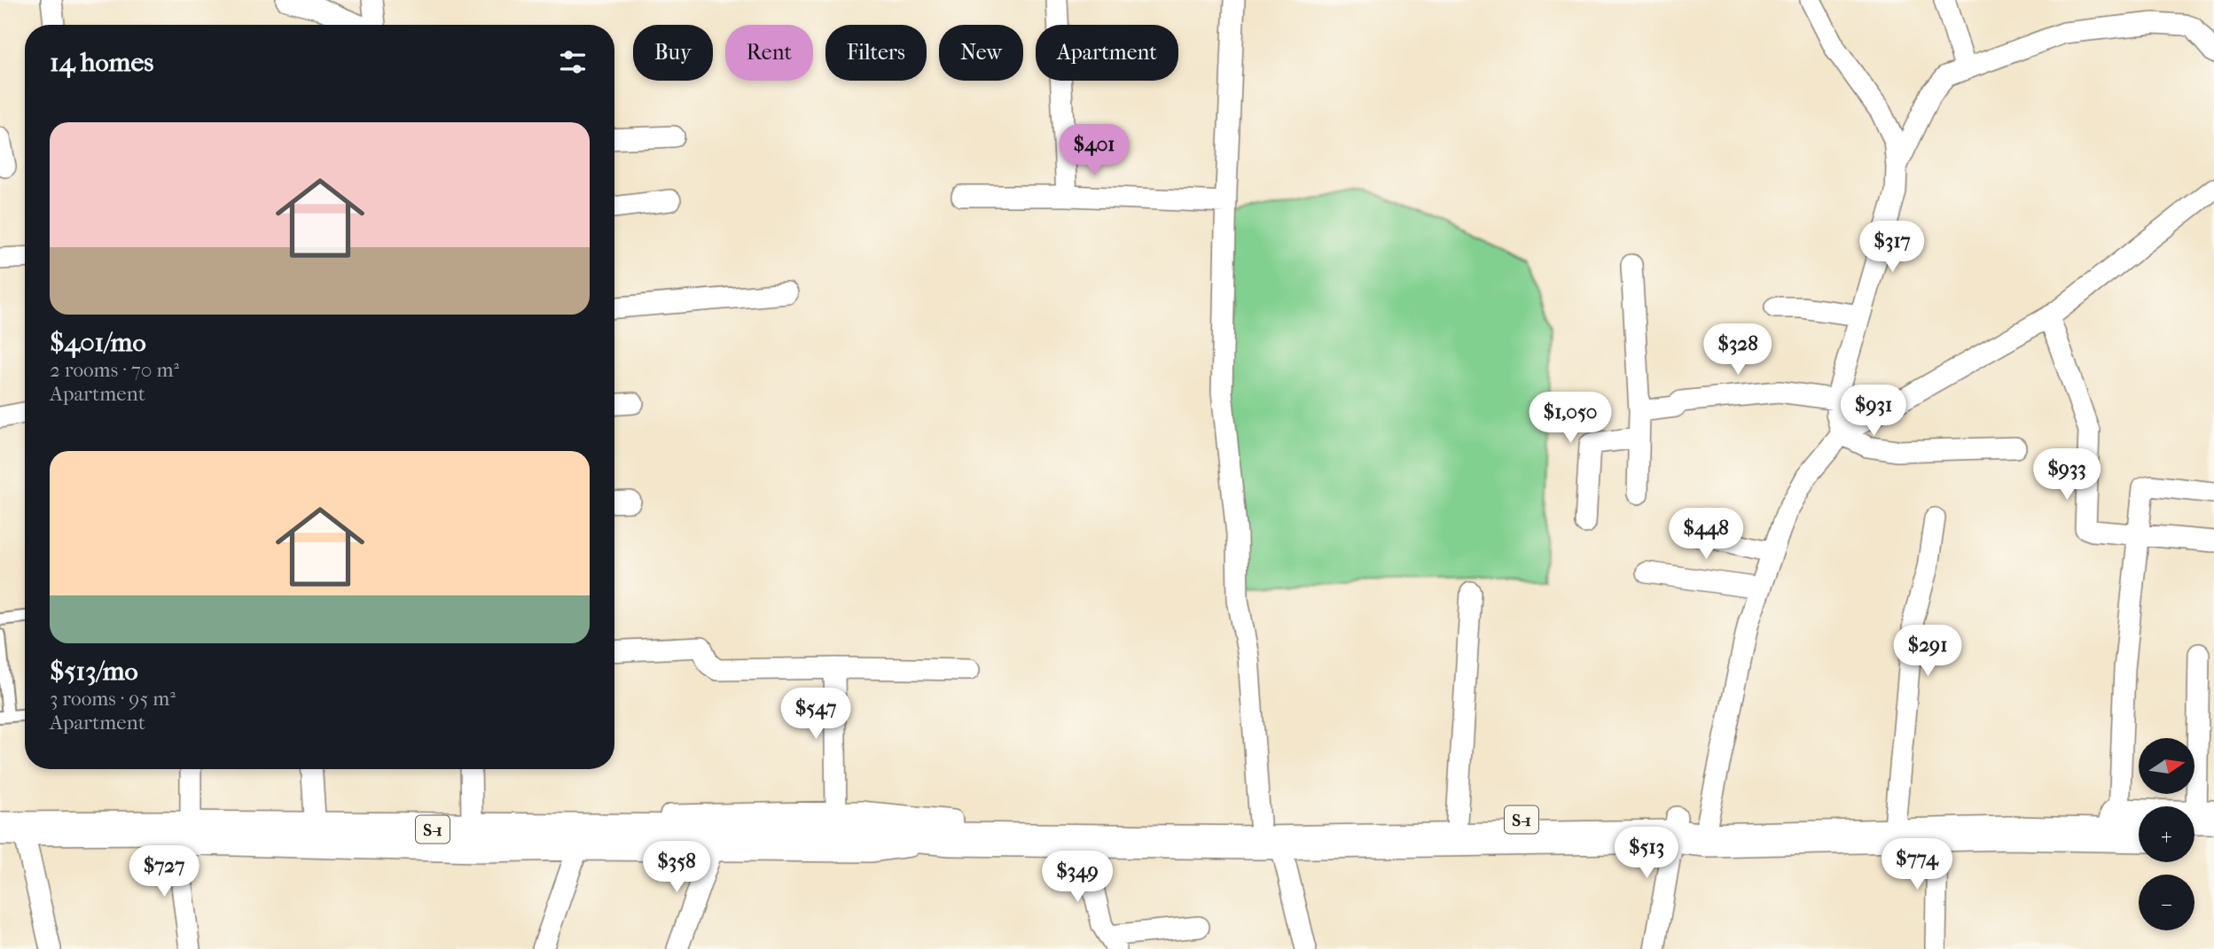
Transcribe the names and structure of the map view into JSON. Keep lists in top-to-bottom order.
{
  "streets": {
    "main road": ["S-1"]
  },
  "north": "right",
  "page": {
    "chip": [
      "Buy",
      "Rent",
      "Filters",
      "New",
      "Apartment"
    ],
    "heading": "14 homes",
    "list": [
      {
        "name": "$401/mo",
        "note": "2 rooms · 70 m² · Apartment"
      },
      {
        "name": "$513/mo",
        "note": "3 rooms · 95 m² · Apartment"
      }
    ],
    "price": [
      "$401",
      "$317",
      "$328",
      "$931",
      "$1,050",
      "$933",
      "$448",
      "$291",
      "$547",
      "$513",
      "$774",
      "$358",
      "$727",
      "$349"
    ],
    "map_buttons": ["+", "−"]
  }
}
